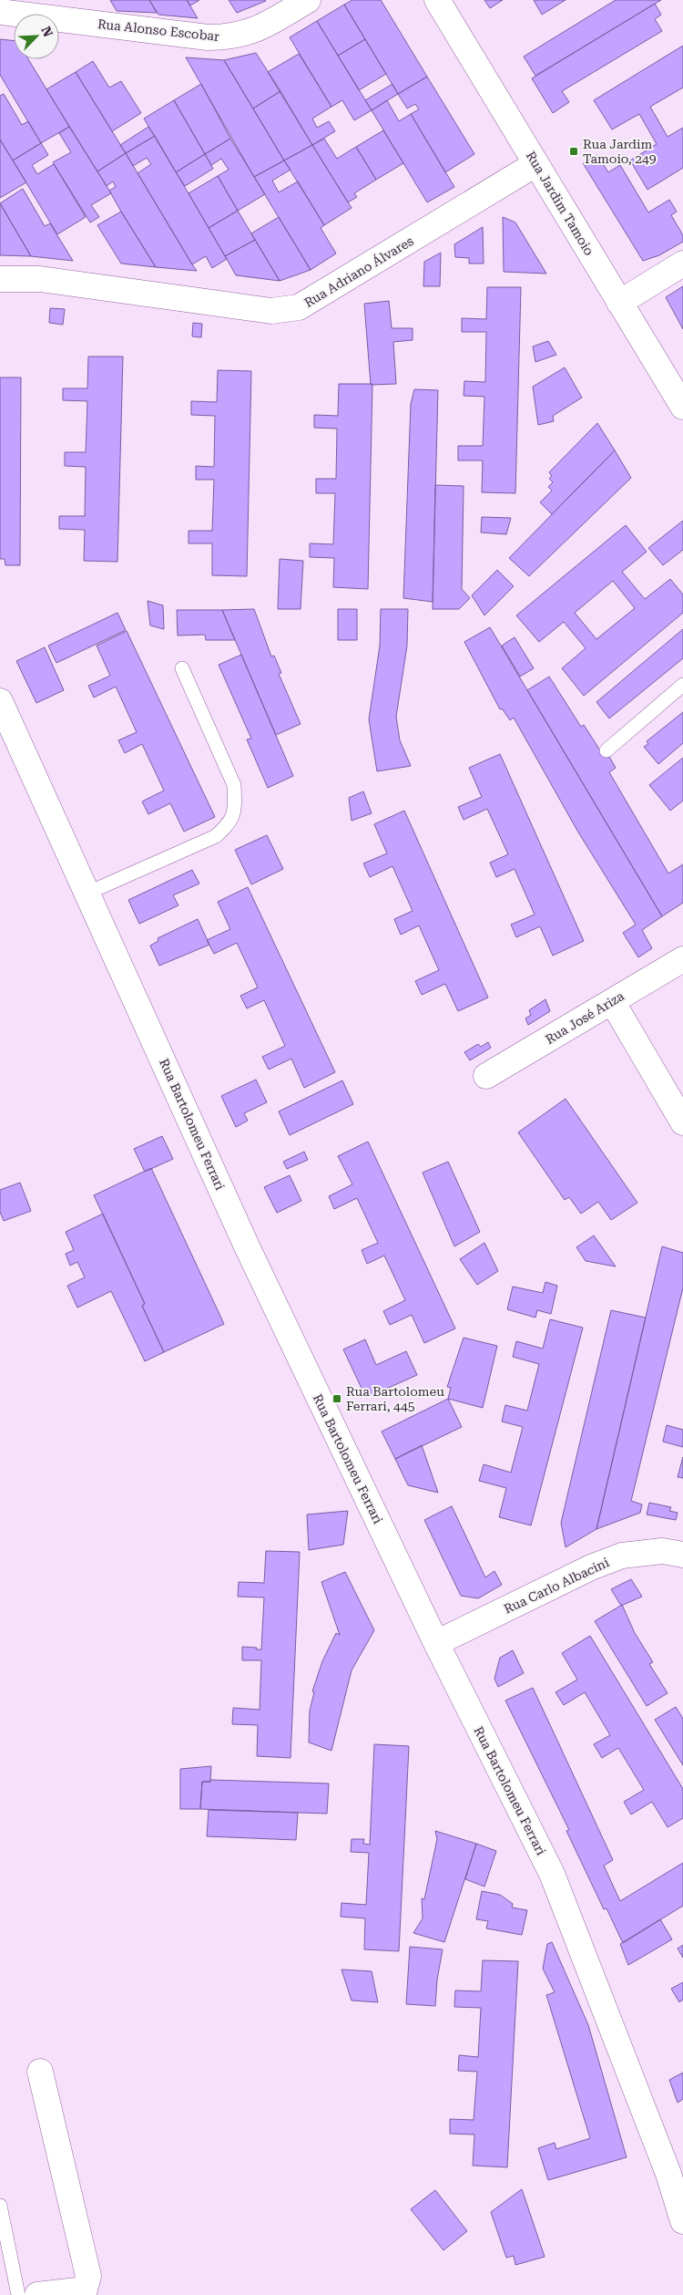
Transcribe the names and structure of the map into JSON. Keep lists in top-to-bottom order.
{
  "streets": {
    "street": [
      "Rua Alonso Escobar",
      "Rua Jardim Tamoio",
      "Rua Adriano Álvares",
      "Rua José Ariza",
      "Rua Bartolomeu Ferrari",
      "Rua Carlo Albacini"
    ]
  },
  "crossings": [
    ["Rua Jardim Tamoio", "Rua Adriano Álvares"],
    ["Rua Bartolomeu Ferrari", "Rua Carlo Albacini"]
  ],
  "places": {
    "transit": ["Rua Jardim Tamoio, 249", "Rua Bartolomeu Ferrari, 445"]
  },
  "north": "top right"
}
